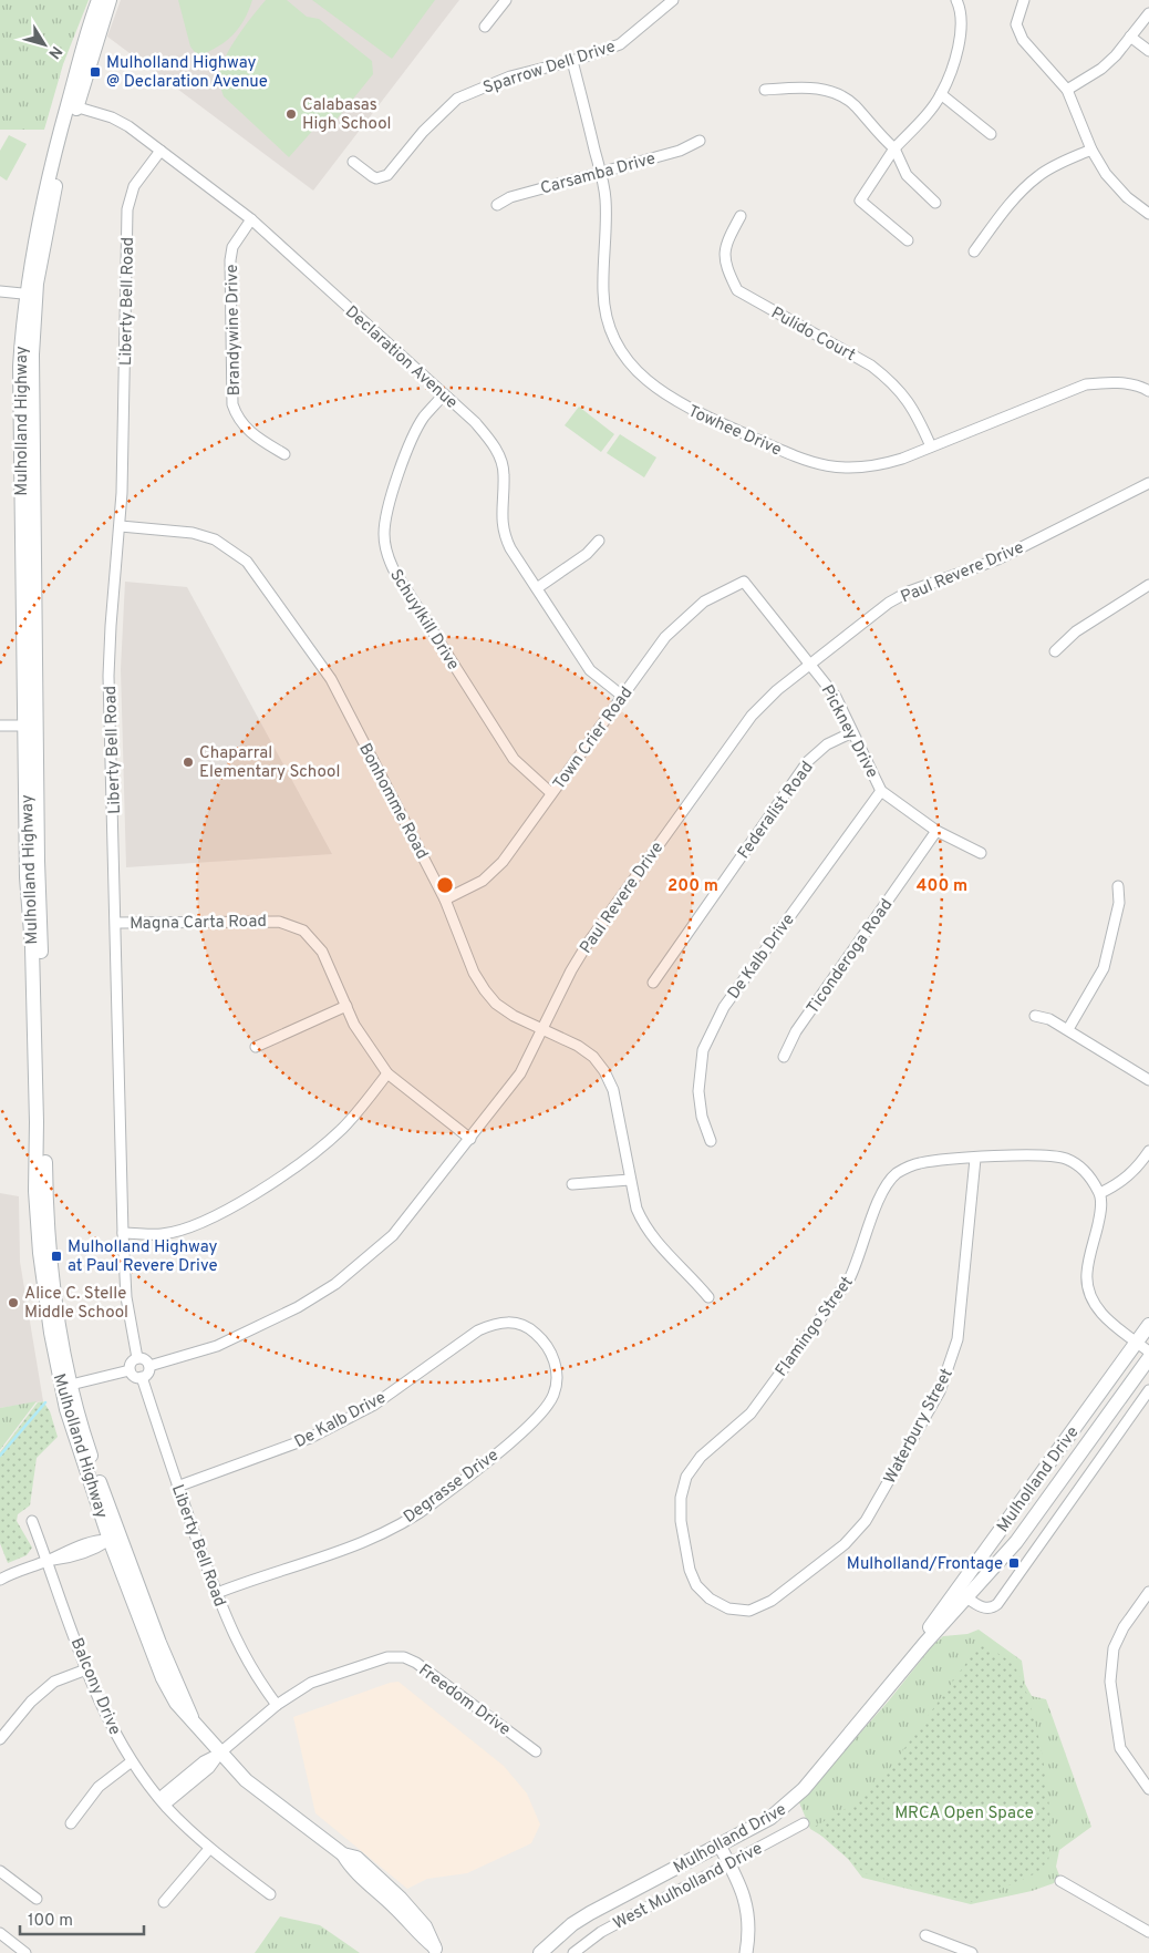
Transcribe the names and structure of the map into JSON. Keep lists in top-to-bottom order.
{
  "streets": {
    "main road": ["Mulholland Highway", "Mulholland Drive"],
    "street": [
      "Sparrow Dell Drive",
      "Carsamba Drive",
      "Liberty Bell Road",
      "Brandywine Drive",
      "Pulido Court",
      "Declaration Avenue",
      "Towhee Drive",
      "Paul Revere Drive",
      "Schuylkill Drive",
      "Pickney Drive",
      "Town Crier Road",
      "Bonhomme Road",
      "Federalist Road",
      "Magna Carta Road",
      "De Kalb Drive",
      "Ticonderoga Road",
      "Flamingo Street",
      "Waterbury Street",
      "Degrasse Drive",
      "Balcony Drive",
      "Freedom Drive",
      "West Mulholland Drive"
    ]
  },
  "crossings": [
    ["Sparrow Dell Drive", "Towhee Drive"],
    ["Carsamba Drive", "Towhee Drive"],
    ["Liberty Bell Road", "Declaration Avenue"],
    ["Liberty Bell Road", "Paul Revere Drive"],
    ["Liberty Bell Road", "Bonhomme Road"],
    ["Liberty Bell Road", "Magna Carta Road"],
    ["Liberty Bell Road", "De Kalb Drive"],
    ["Liberty Bell Road", "Degrasse Drive"],
    ["Liberty Bell Road", "Freedom Drive"],
    ["Brandywine Drive", "Declaration Avenue"],
    ["Pulido Court", "Towhee Drive"],
    ["Declaration Avenue", "Mulholland Highway"],
    ["Declaration Avenue", "Schuylkill Drive"],
    ["Declaration Avenue", "Town Crier Road"],
    ["Mulholland Highway", "Freedom Drive"],
    ["Paul Revere Drive", "Pickney Drive"],
    ["Paul Revere Drive", "Bonhomme Road"],
    ["Paul Revere Drive", "Magna Carta Road"],
    ["Schuylkill Drive", "Town Crier Road"],
    ["Pickney Drive", "Town Crier Road"],
    ["Pickney Drive", "Federalist Road"],
    ["Pickney Drive", "De Kalb Drive"],
    ["Pickney Drive", "Ticonderoga Road"],
    ["Town Crier Road", "Bonhomme Road"],
    ["De Kalb Drive", "Degrasse Drive"],
    ["Flamingo Street", "Waterbury Street"],
    ["Balcony Drive", "Freedom Drive"]
  ],
  "parks": ["MRCA Open Space"],
  "places": {
    "transit": ["Mulholland Highway @ Declaration Avenue", "Mulholland Highway at Paul Revere Drive", "Mulholland/Frontage"],
    "other": ["Calabasas High School", "Chaparral Elementary School", "Alice C. Stelle Middle School"]
  },
  "scale_bar": "100 m",
  "north": "bottom right",
  "rings": ["200 m", "400 m"]
}
